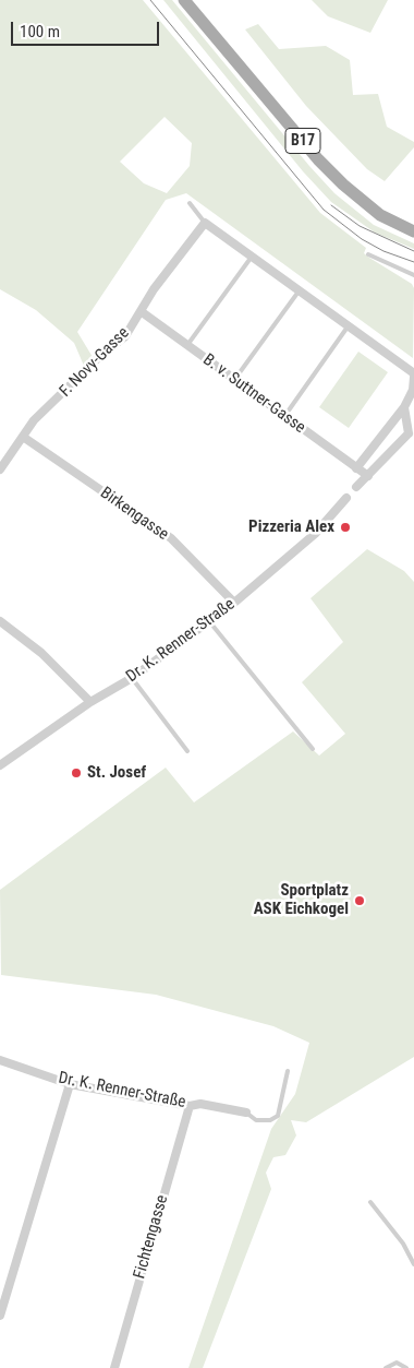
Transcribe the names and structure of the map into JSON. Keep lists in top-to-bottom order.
{
  "streets": {
    "main road": ["B17"],
    "street": [
      "F. Novy-Gasse",
      "B. v. Suttner-Gasse",
      "Birkengasse",
      "Dr. K. Renner-Straße",
      "Fichtengasse"
    ]
  },
  "crossings": [
    ["F. Novy-Gasse", "B. v. Suttner-Gasse"],
    ["F. Novy-Gasse", "Birkengasse"],
    ["Birkengasse", "Dr. K. Renner-Straße"],
    ["Dr. K. Renner-Straße", "Fichtengasse"]
  ],
  "places": ["Pizzeria Alex", "St. Josef", "Sportplatz ASK Eichkogel"],
  "scale_bar": "100 m"
}
